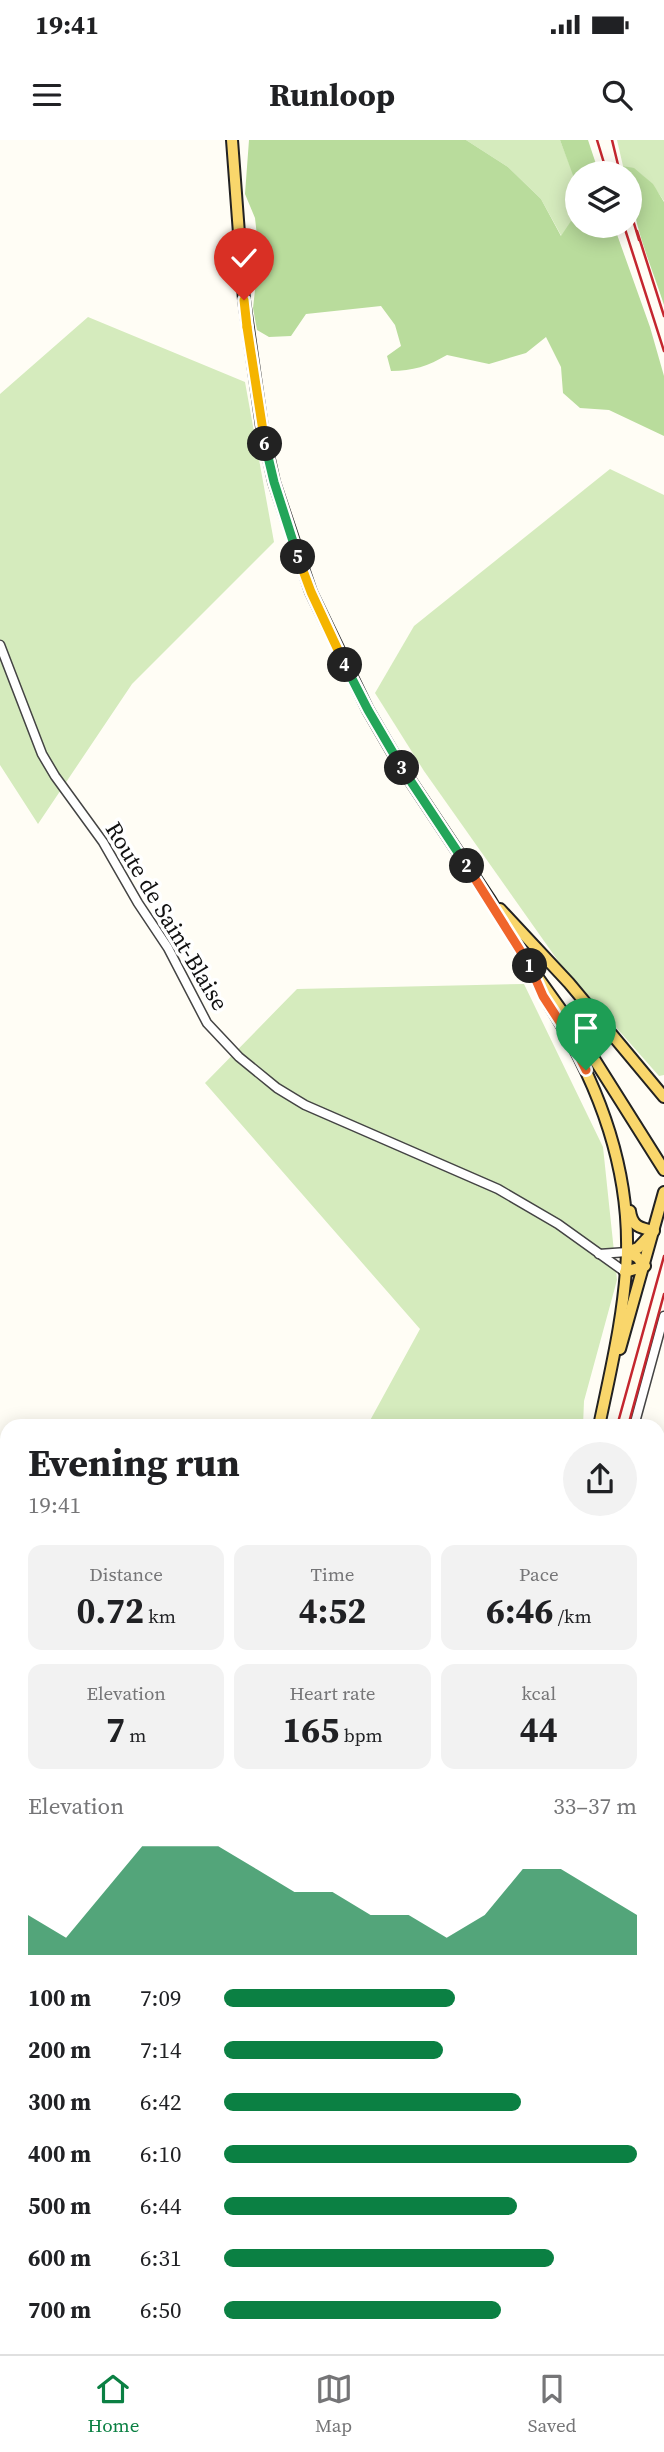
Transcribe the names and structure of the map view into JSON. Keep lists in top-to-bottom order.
{
  "streets": {
    "street": ["Route de Saint-Blaise"]
  },
  "page": {
    "status": "19:41",
    "header": "Runloop",
    "pins": [
      "6",
      "5",
      "4",
      "3",
      "2",
      "1"
    ],
    "heading": ["Evening run", "19:41"],
    "stats": [
      ["Distance", "0.72 km"],
      ["Time", "4:52"],
      ["Pace", "6:46 /km"],
      ["Elevation", "7 m"],
      ["Heart rate", "165 bpm"],
      ["kcal", "44"]
    ],
    "chart": ["Elevation", "33–37 m"],
    "list": [
      {
        "name": "100 m",
        "note": "7:09"
      },
      {
        "name": "200 m",
        "note": "7:14"
      },
      {
        "name": "300 m",
        "note": "6:42"
      },
      {
        "name": "400 m",
        "note": "6:10"
      },
      {
        "name": "500 m",
        "note": "6:44"
      },
      {
        "name": "600 m",
        "note": "6:31"
      },
      {
        "name": "700 m",
        "note": "6:50"
      }
    ],
    "tabs": ["Home", "Map", "Saved"]
  }
}
